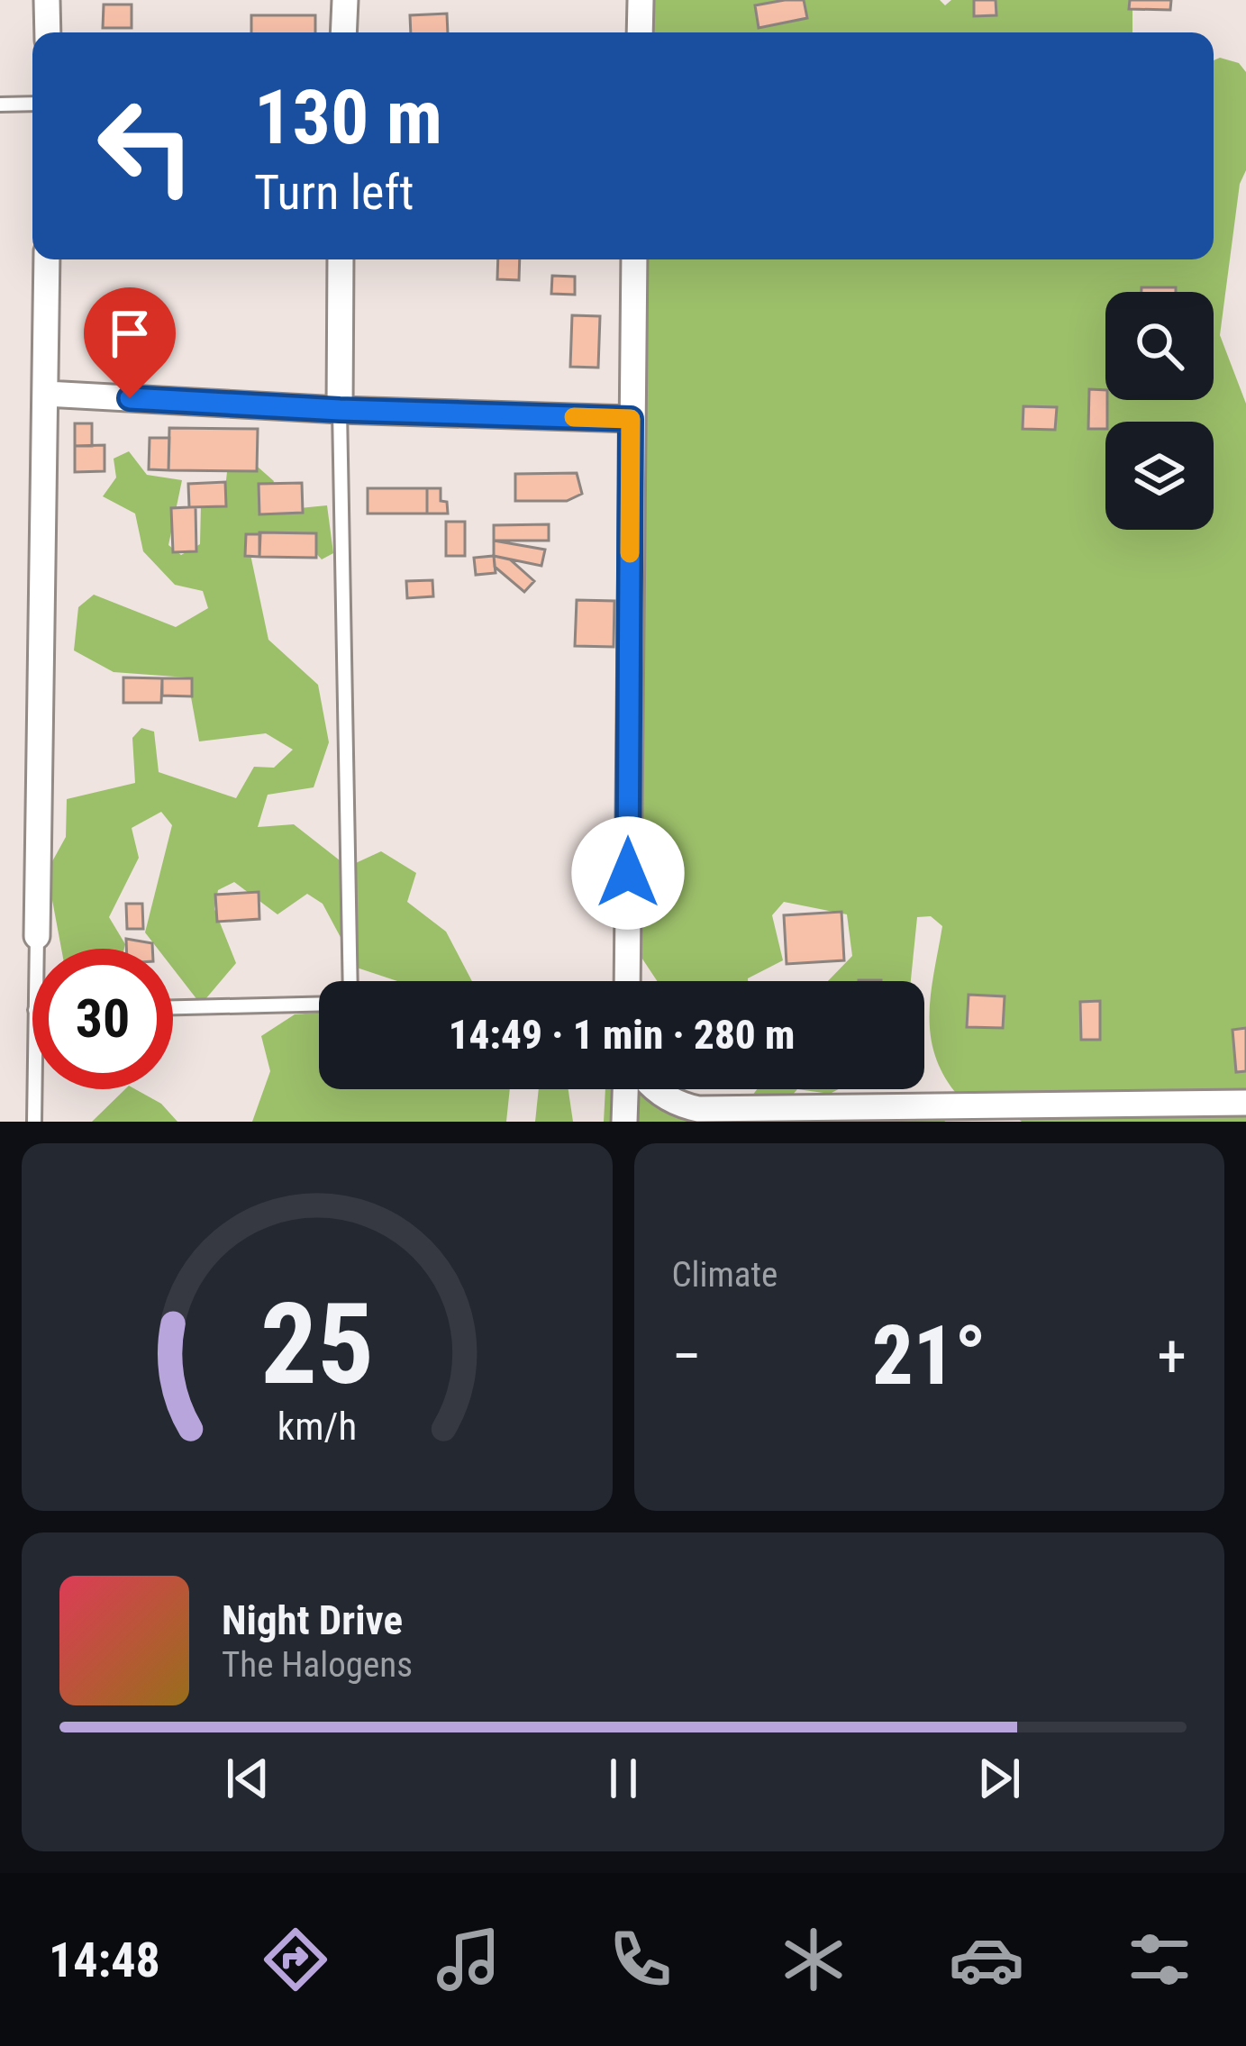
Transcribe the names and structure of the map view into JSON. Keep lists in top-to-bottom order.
{
  "page": {
    "turn": ["130 m", "Turn left"],
    "limit": "30",
    "trip": "14:49 · 1 min · 280 m",
    "tile": "Climate",
    "heat": ["−", "21°", "+"],
    "song": ["Night Drive", "The Halogens"],
    "tabs": "14:48",
    "gauge": ["25", "km/h"]
  }
}
